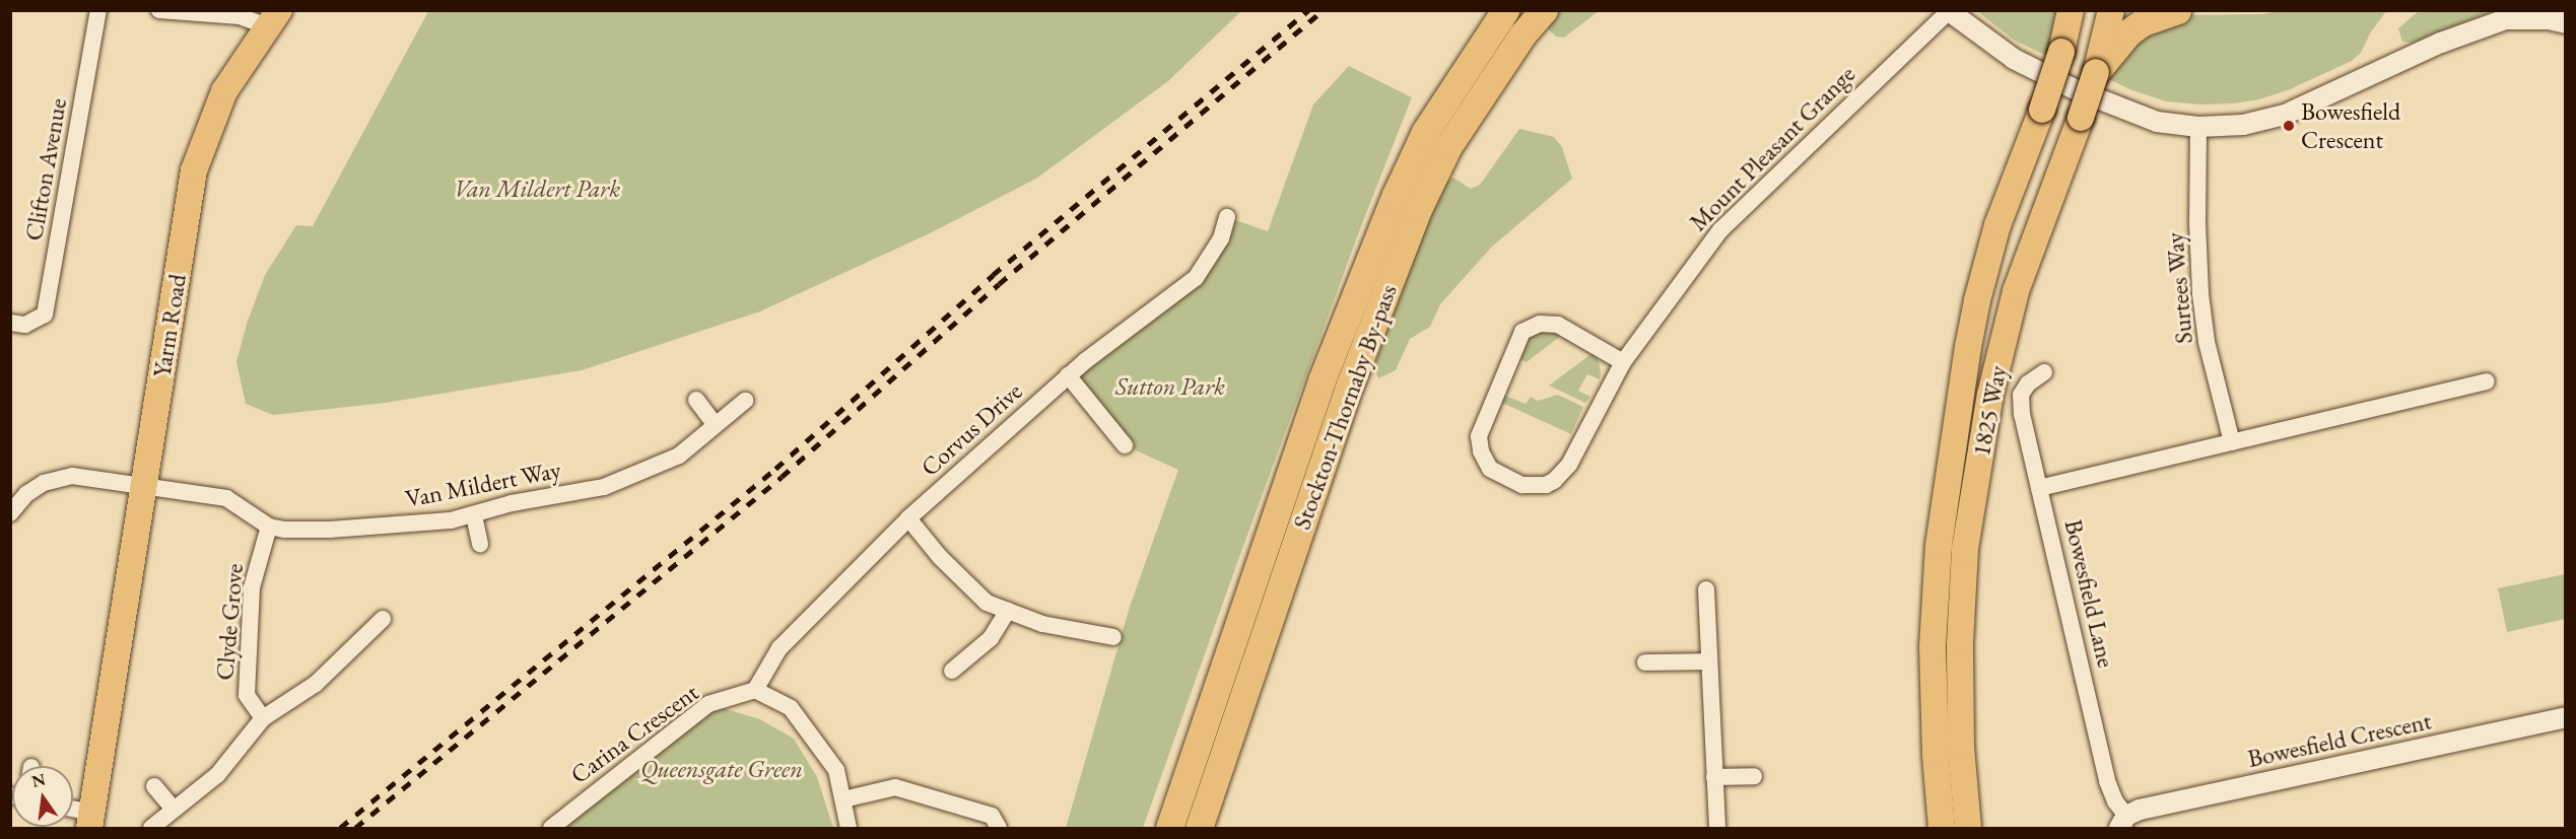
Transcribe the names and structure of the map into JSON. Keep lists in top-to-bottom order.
{
  "streets": {
    "highway": ["Stockton-Thornaby By-pass"],
    "main road": ["Yarm Road", "1825 Way"],
    "street": [
      "Mount Pleasant Grange",
      "Clifton Avenue",
      "Surtees Way",
      "Corvus Drive",
      "Van Mildert Way",
      "Bowesfield Lane",
      "Clyde Grove",
      "Carina Crescent",
      "Bowesfield Crescent"
    ]
  },
  "crossings": [
    ["Yarm Road", "Van Mildert Way"],
    ["Corvus Drive", "Carina Crescent"],
    ["Van Mildert Way", "Clyde Grove"],
    ["Bowesfield Lane", "Bowesfield Crescent"]
  ],
  "parks": ["Van Mildert Park", "Sutton Park", "Queensgate Green"],
  "places": ["Bowesfield Crescent"],
  "north": "top"
}
